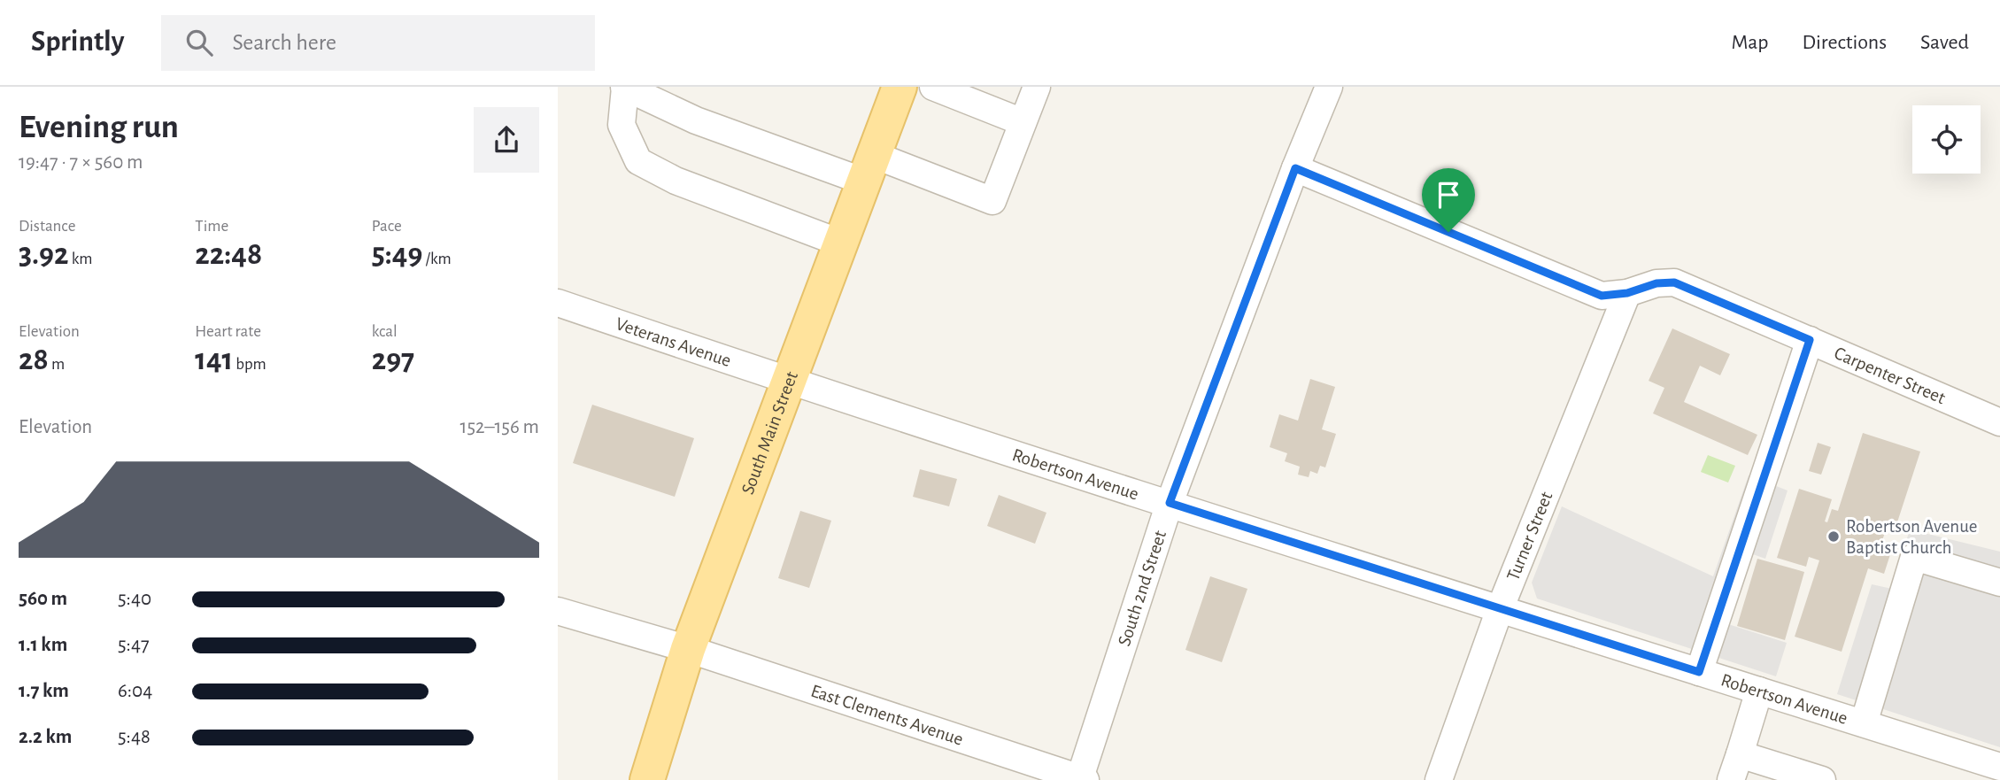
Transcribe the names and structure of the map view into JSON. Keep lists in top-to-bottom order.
{
  "streets": {
    "main road": ["South Main Street"],
    "street": [
      "Veterans Avenue",
      "Carpenter Street",
      "Robertson Avenue",
      "Turner Street",
      "South 2nd Street",
      "East Clements Avenue"
    ]
  },
  "crossings": [
    ["Veterans Avenue", "South Main Street"],
    ["Veterans Avenue", "Robertson Avenue"],
    ["Carpenter Street", "Turner Street"],
    ["Carpenter Street", "South 2nd Street"],
    ["South Main Street", "Robertson Avenue"],
    ["South Main Street", "East Clements Avenue"],
    ["Robertson Avenue", "Turner Street"],
    ["Robertson Avenue", "South 2nd Street"],
    ["South 2nd Street", "East Clements Avenue"]
  ],
  "places": ["Robertson Avenue Baptist Church"],
  "page": {
    "header": "Sprintly",
    "search": "Search here",
    "nav": ["Map", "Directions", "Saved"],
    "heading": ["Evening run", "19:47 · 7 × 560 m"],
    "stats": [
      ["Distance", "3.92 km"],
      ["Time", "22:48"],
      ["Pace", "5:49 /km"],
      ["Elevation", "28 m"],
      ["Heart rate", "141 bpm"],
      ["kcal", "297"]
    ],
    "chart": ["Elevation", "152–156 m"],
    "list": [
      {
        "name": "560 m",
        "note": "5:40"
      },
      {
        "name": "1.1 km",
        "note": "5:47"
      },
      {
        "name": "1.7 km",
        "note": "6:04"
      },
      {
        "name": "2.2 km",
        "note": "5:48"
      }
    ]
  }
}
